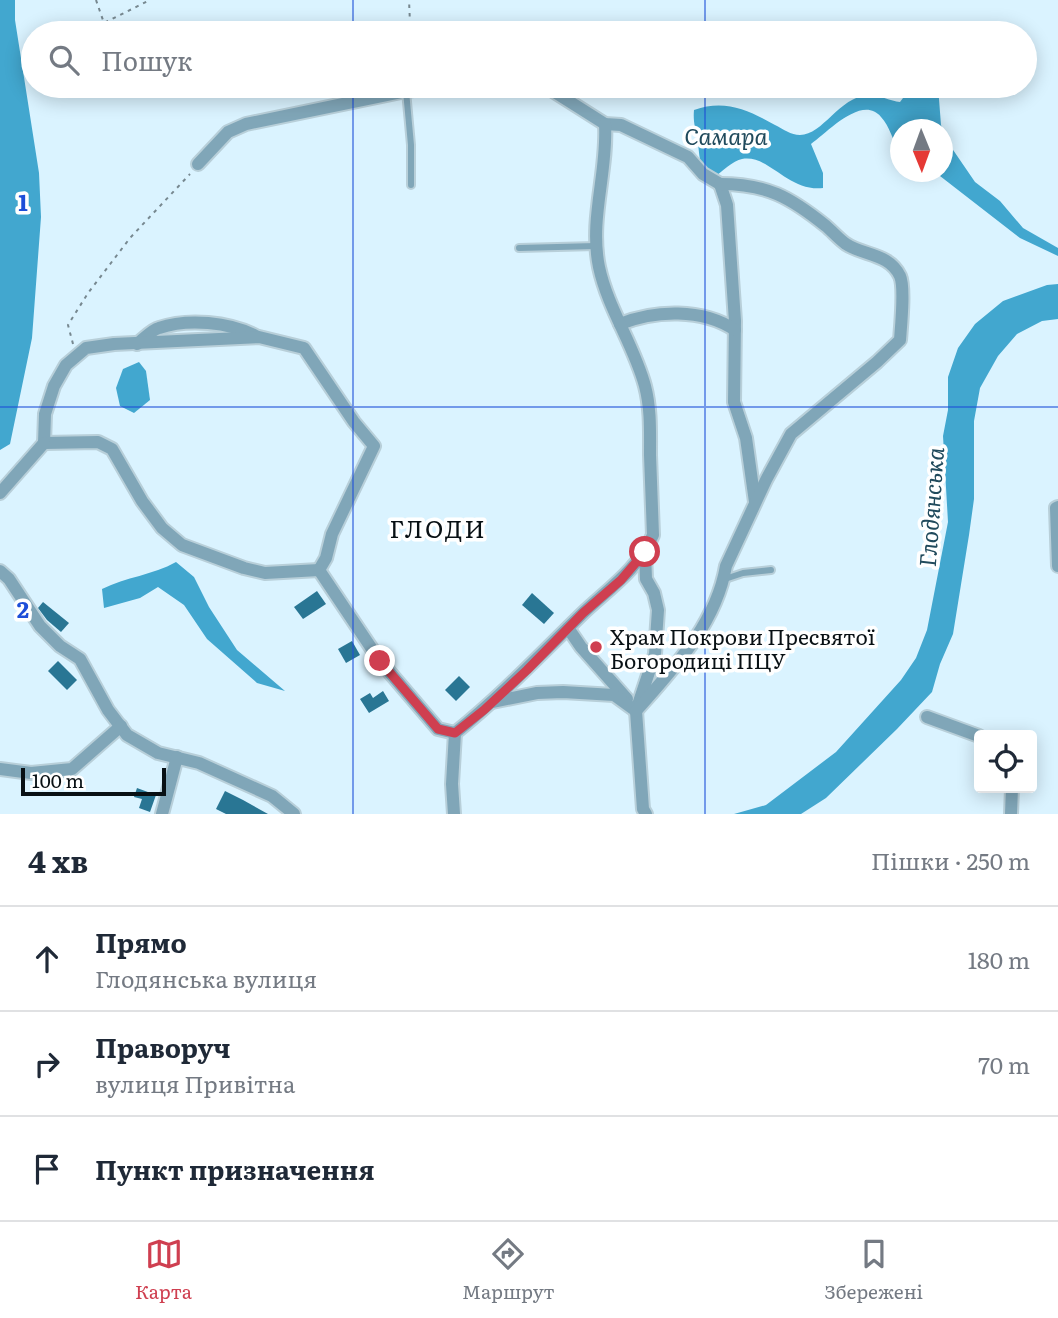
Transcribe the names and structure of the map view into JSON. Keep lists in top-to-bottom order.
{
  "districts": ["ГЛОДИ"],
  "water": ["Самара", "Глодянська"],
  "places": ["Храм Покрови Пресвятої Богородиці ПЦУ"],
  "scale_bar": "100 m",
  "north": "bottom",
  "page": {
    "search": "Пошук",
    "scale": "100 m",
    "heading": ["4 хв", "Пішки · 250 m"],
    "list": [
      ["Прямо", "Глодянська вулиця", "180 m"],
      ["Праворуч", "вулиця Привітна", "70 m"],
      "Пункт призначення"
    ],
    "nav": ["Карта", "Маршрут", "Збережені"]
  },
  "grid": {
    "rows": ["1", "2"]
  }
}
